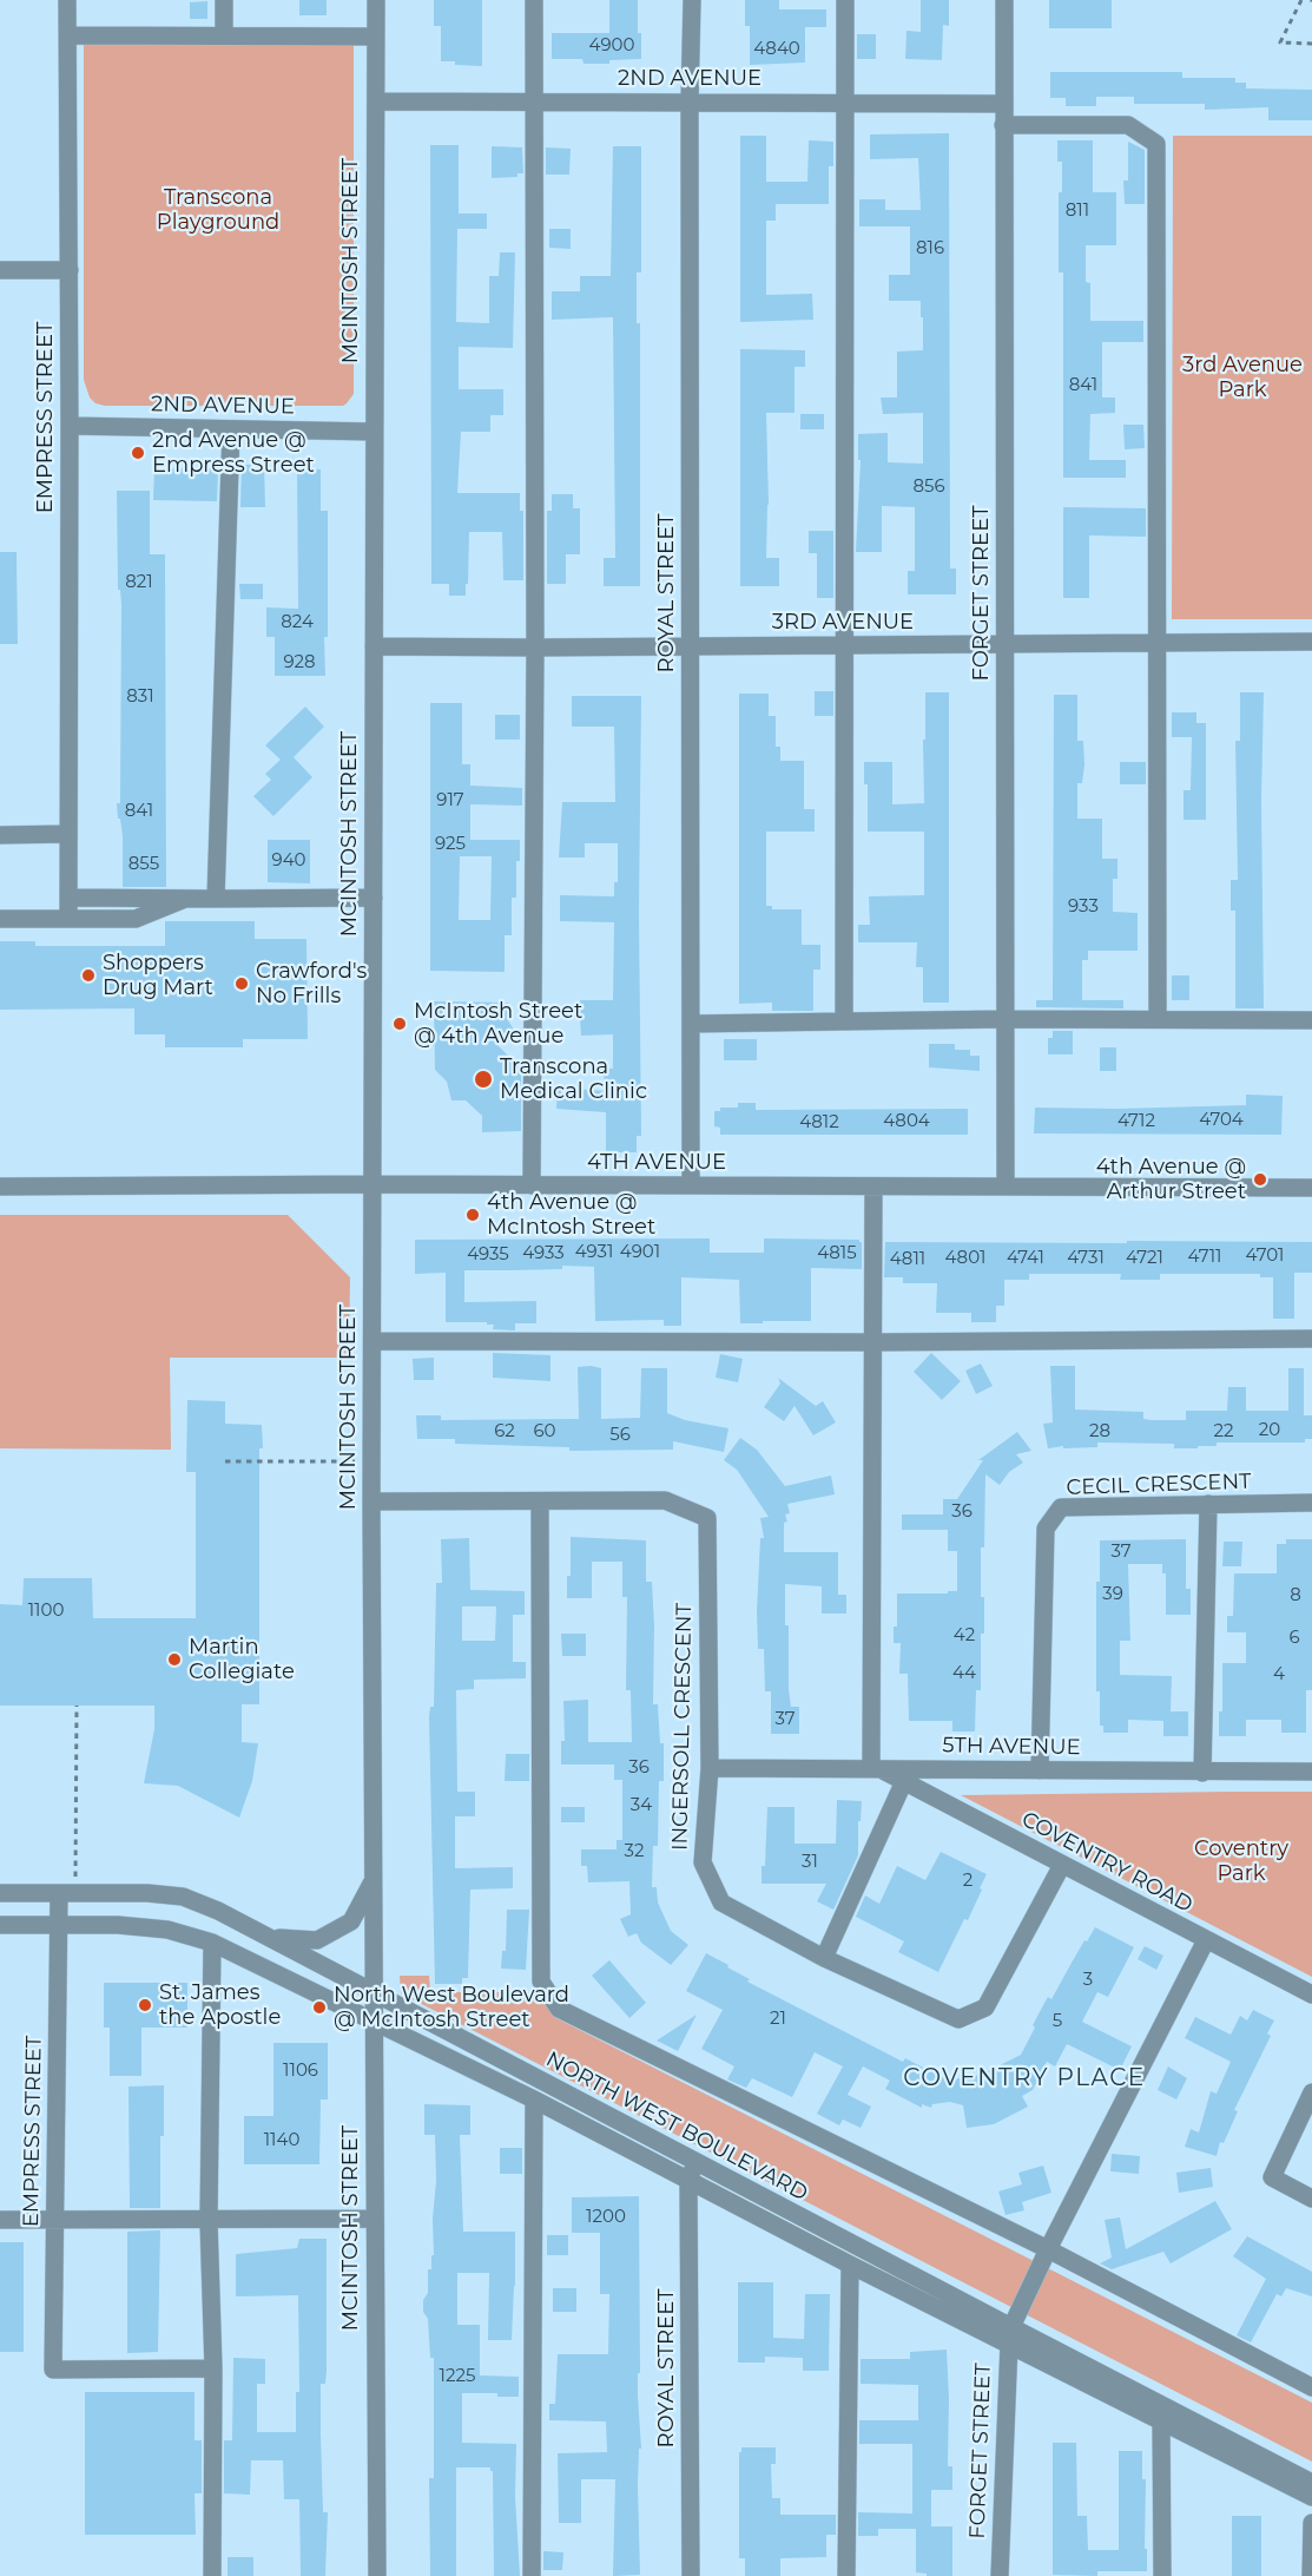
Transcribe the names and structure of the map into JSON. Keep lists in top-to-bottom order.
{
  "streets": {
    "street": [
      "2ND AVENUE",
      "MCINTOSH STREET",
      "EMPRESS STREET",
      "ROYAL STREET",
      "FORGET STREET",
      "3RD AVENUE",
      "4TH AVENUE",
      "CECIL CRESCENT",
      "INGERSOLL CRESCENT",
      "5TH AVENUE",
      "COVENTRY ROAD",
      "NORTH WEST BOULEVARD"
    ]
  },
  "crossings": [
    ["2ND AVENUE", "MCINTOSH STREET"],
    ["2ND AVENUE", "EMPRESS STREET"],
    ["2ND AVENUE", "ROYAL STREET"],
    ["2ND AVENUE", "FORGET STREET"],
    ["MCINTOSH STREET", "3RD AVENUE"],
    ["MCINTOSH STREET", "4TH AVENUE"],
    ["MCINTOSH STREET", "INGERSOLL CRESCENT"],
    ["MCINTOSH STREET", "NORTH WEST BOULEVARD"],
    ["EMPRESS STREET", "NORTH WEST BOULEVARD"],
    ["ROYAL STREET", "3RD AVENUE"],
    ["ROYAL STREET", "4TH AVENUE"],
    ["ROYAL STREET", "NORTH WEST BOULEVARD"],
    ["FORGET STREET", "3RD AVENUE"],
    ["FORGET STREET", "4TH AVENUE"],
    ["FORGET STREET", "NORTH WEST BOULEVARD"],
    ["CECIL CRESCENT", "5TH AVENUE"],
    ["INGERSOLL CRESCENT", "5TH AVENUE"],
    ["INGERSOLL CRESCENT", "COVENTRY ROAD"],
    ["5TH AVENUE", "COVENTRY ROAD"]
  ],
  "districts": ["COVENTRY PLACE"],
  "parks": ["Transcona Playground", "3rd Avenue Park", "Coventry Park"],
  "places": [
    "2nd Avenue @ Empress Street",
    "Shoppers Drug Mart",
    "Crawford's No Frills",
    "McIntosh Street @ 4th Avenue",
    "Transcona Medical Clinic",
    "4th Avenue @ Arthur Street",
    "4th Avenue @ McIntosh Street",
    "Martin Collegiate",
    "St. James the Apostle",
    "North West Boulevard @ McIntosh Street"
  ],
  "house_numbers": [
    "4900",
    "4840",
    "811",
    "816",
    "841",
    "856",
    "821",
    "824",
    "928",
    "831",
    "917",
    "841",
    "925",
    "940",
    "855",
    "933",
    "4704",
    "4804",
    "4712",
    "4812",
    "4931",
    "4901",
    "4933",
    "4815",
    "4935",
    "4701",
    "4711",
    "4801",
    "4741",
    "4731",
    "4721",
    "4811",
    "20",
    "62",
    "60",
    "28",
    "22",
    "56",
    "36",
    "37",
    "39",
    "8",
    "1100",
    "42",
    "6",
    "44",
    "4",
    "37",
    "36",
    "34",
    "32",
    "31",
    "2",
    "3",
    "21",
    "5",
    "1106",
    "1140",
    "1200",
    "1225"
  ]
}
